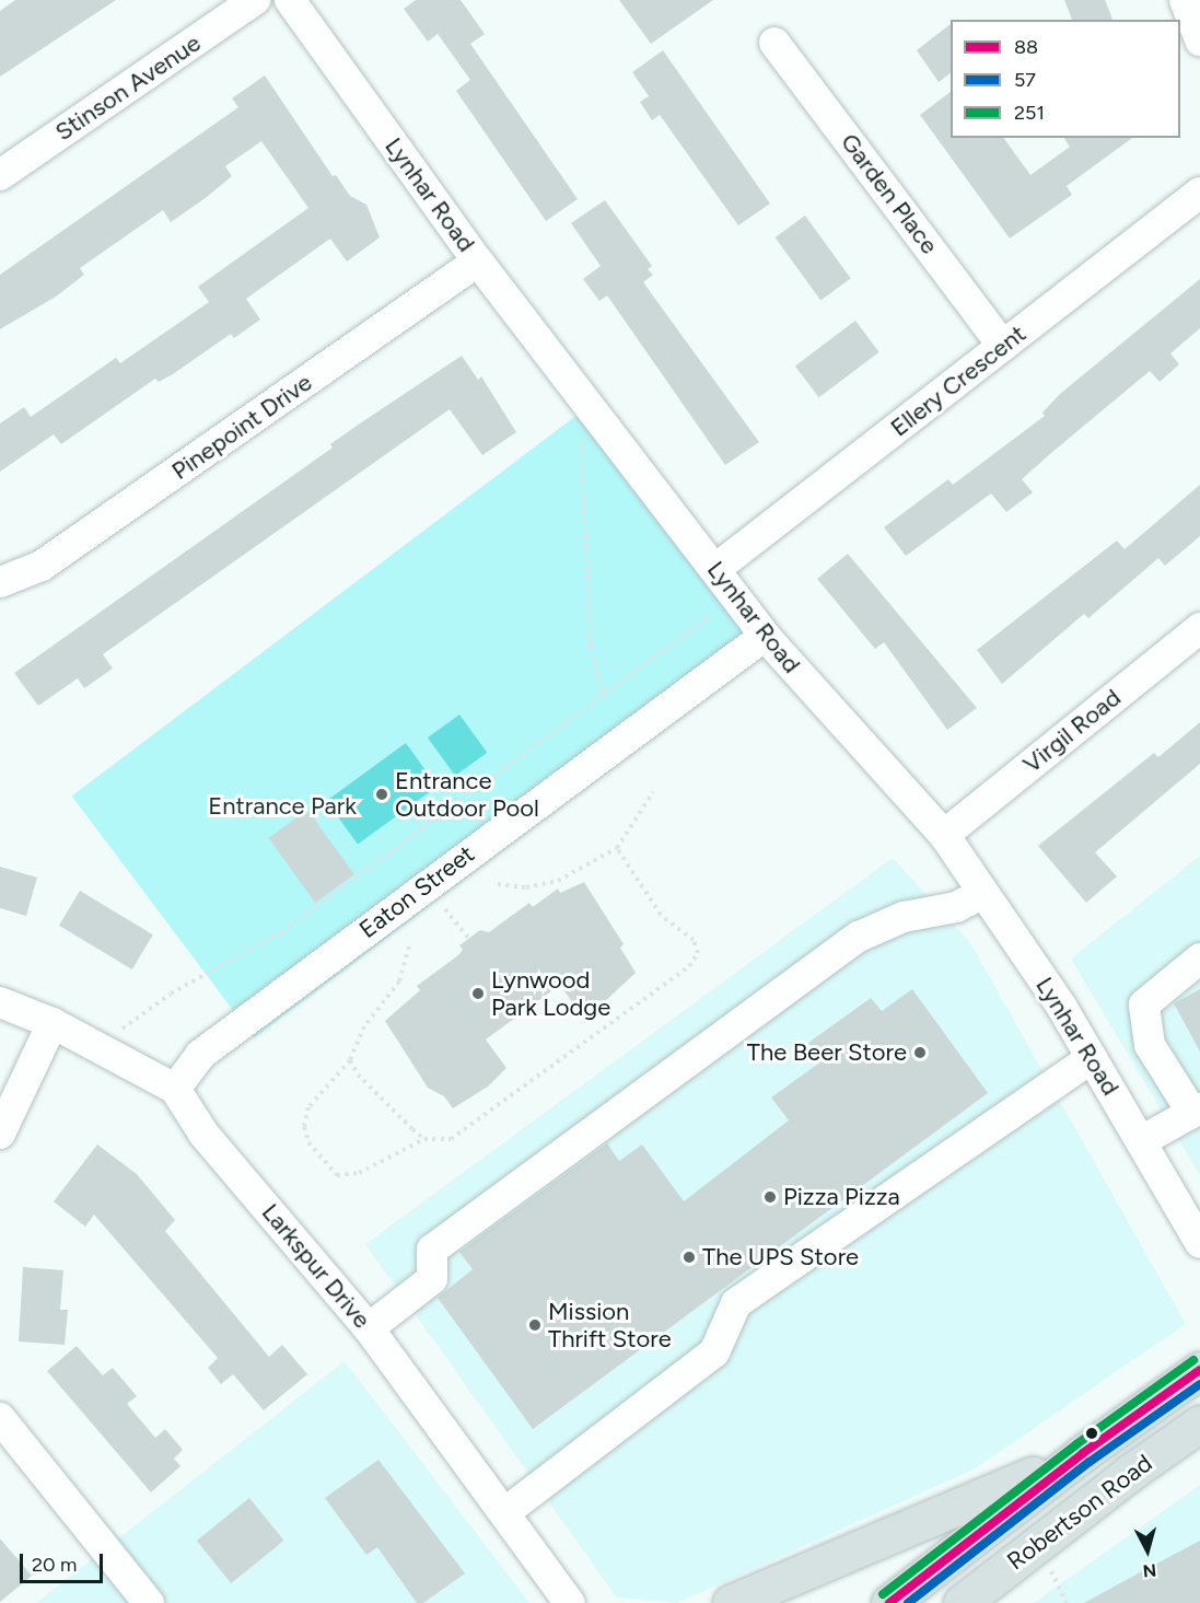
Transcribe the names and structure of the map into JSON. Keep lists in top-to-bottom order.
{
  "streets": {
    "main road": ["Robertson Road"],
    "street": [
      "Stinson Avenue",
      "Garden Place",
      "Lynhar Road",
      "Ellery Crescent",
      "Pinepoint Drive",
      "Virgil Road",
      "Eaton Street",
      "Larkspur Drive"
    ]
  },
  "crossings": [
    ["Garden Place", "Ellery Crescent"],
    ["Lynhar Road", "Ellery Crescent"],
    ["Lynhar Road", "Pinepoint Drive"],
    ["Lynhar Road", "Virgil Road"],
    ["Lynhar Road", "Eaton Street"],
    ["Eaton Street", "Larkspur Drive"]
  ],
  "parks": ["Entrance Park"],
  "places": [
    "Entrance Outdoor Pool",
    "Lynwood Park Lodge",
    "The Beer Store",
    "Pizza Pizza",
    "The UPS Store",
    "Mission Thrift Store"
  ],
  "lines": ["transit line 251", "transit line 88", "transit line 57"],
  "legend": ["88", "57", "251"],
  "scale_bar": "20 m",
  "north": "bottom"
}
